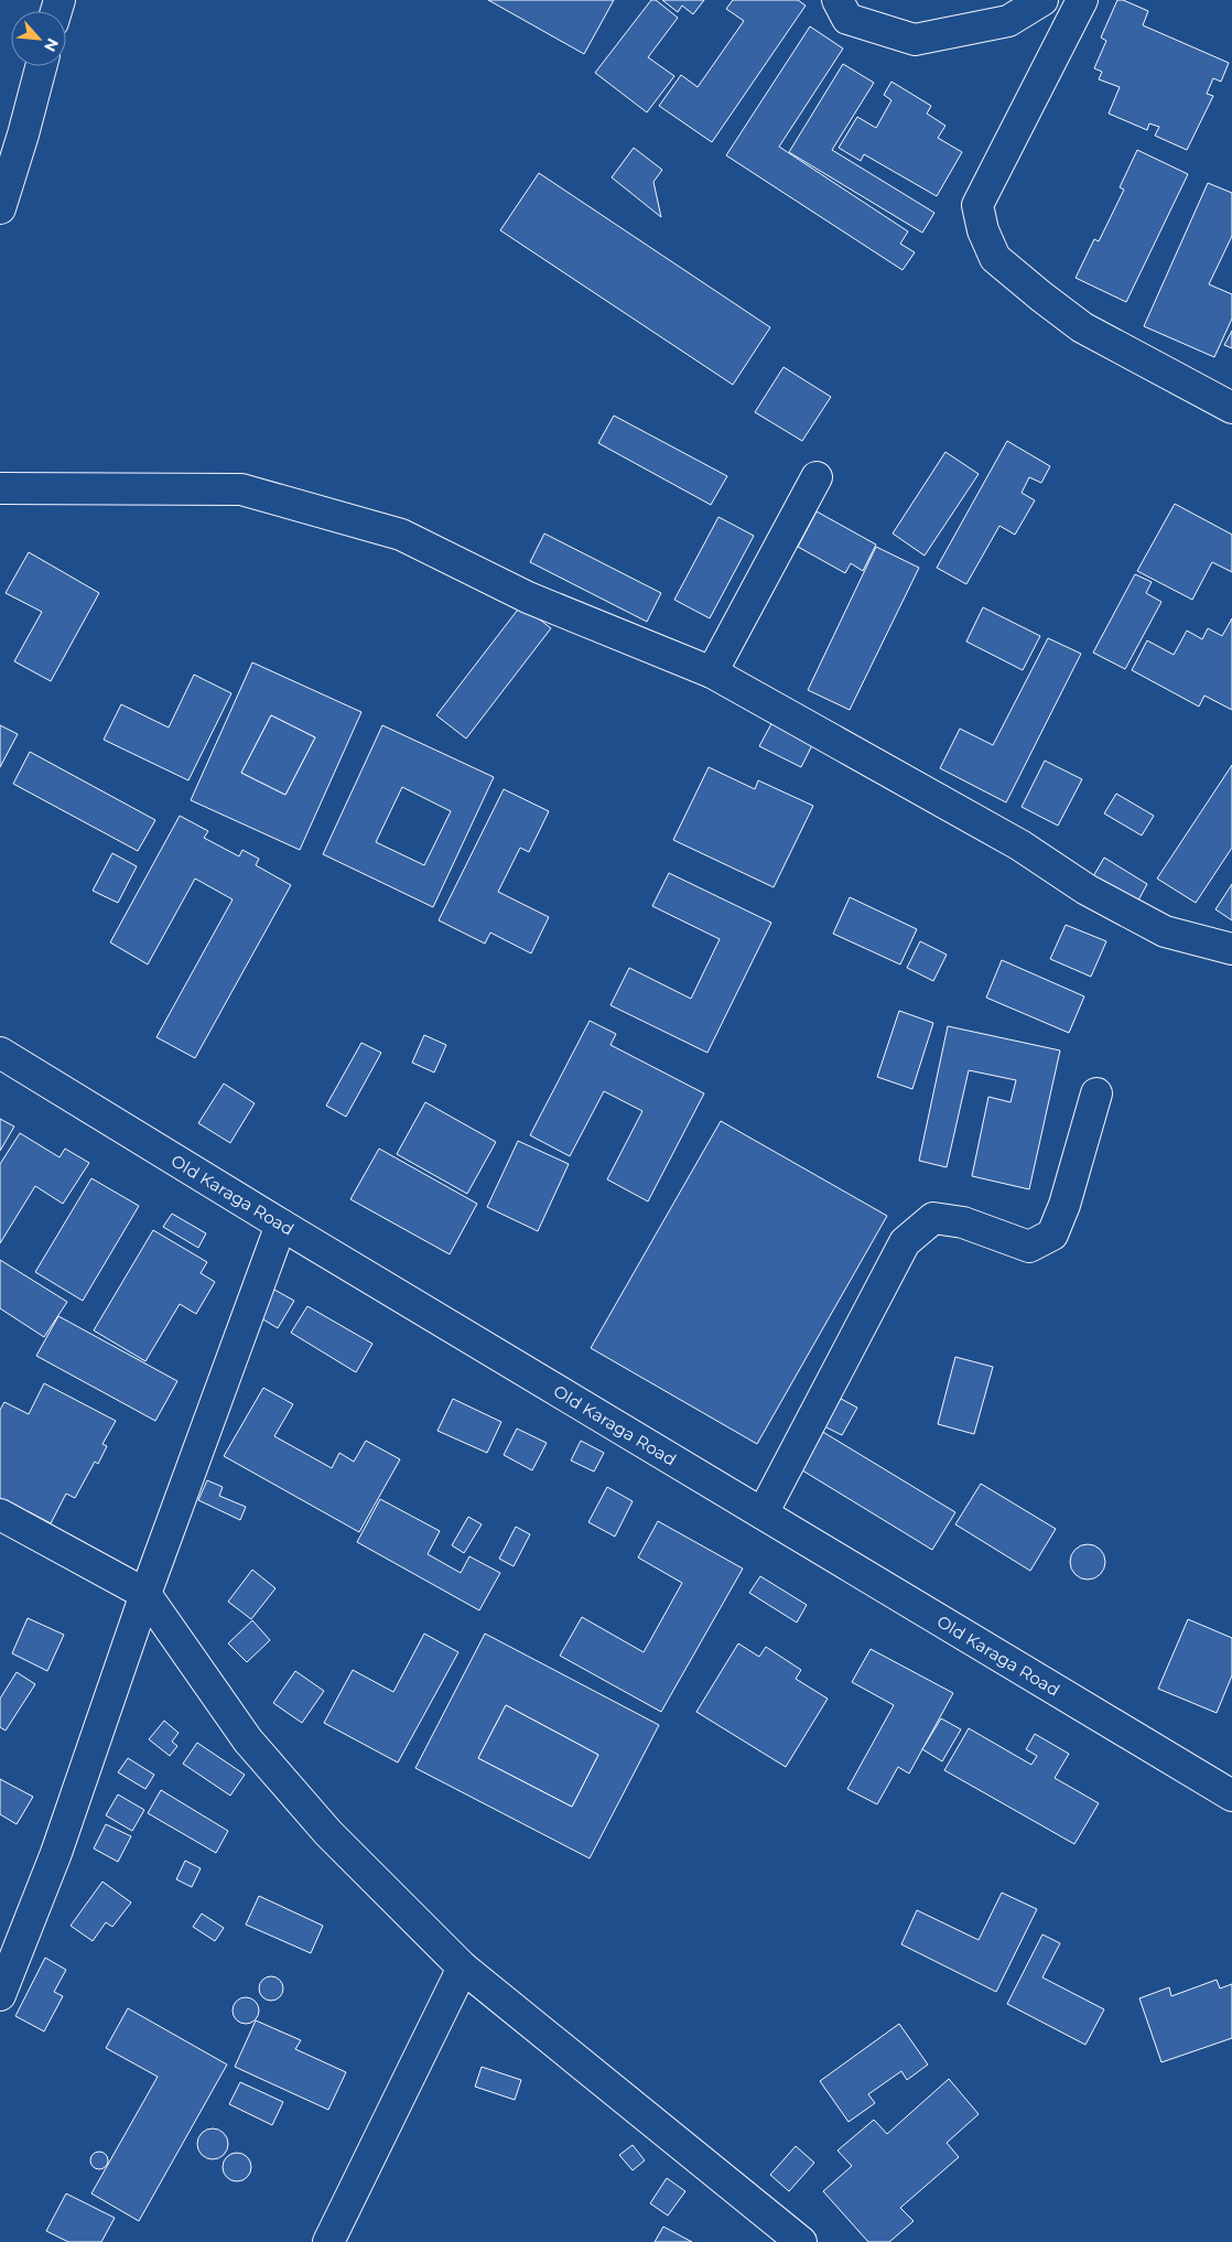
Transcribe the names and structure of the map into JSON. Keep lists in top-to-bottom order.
{
  "streets": {
    "street": ["Old Karaga Road"]
  },
  "north": "bottom right"
}
